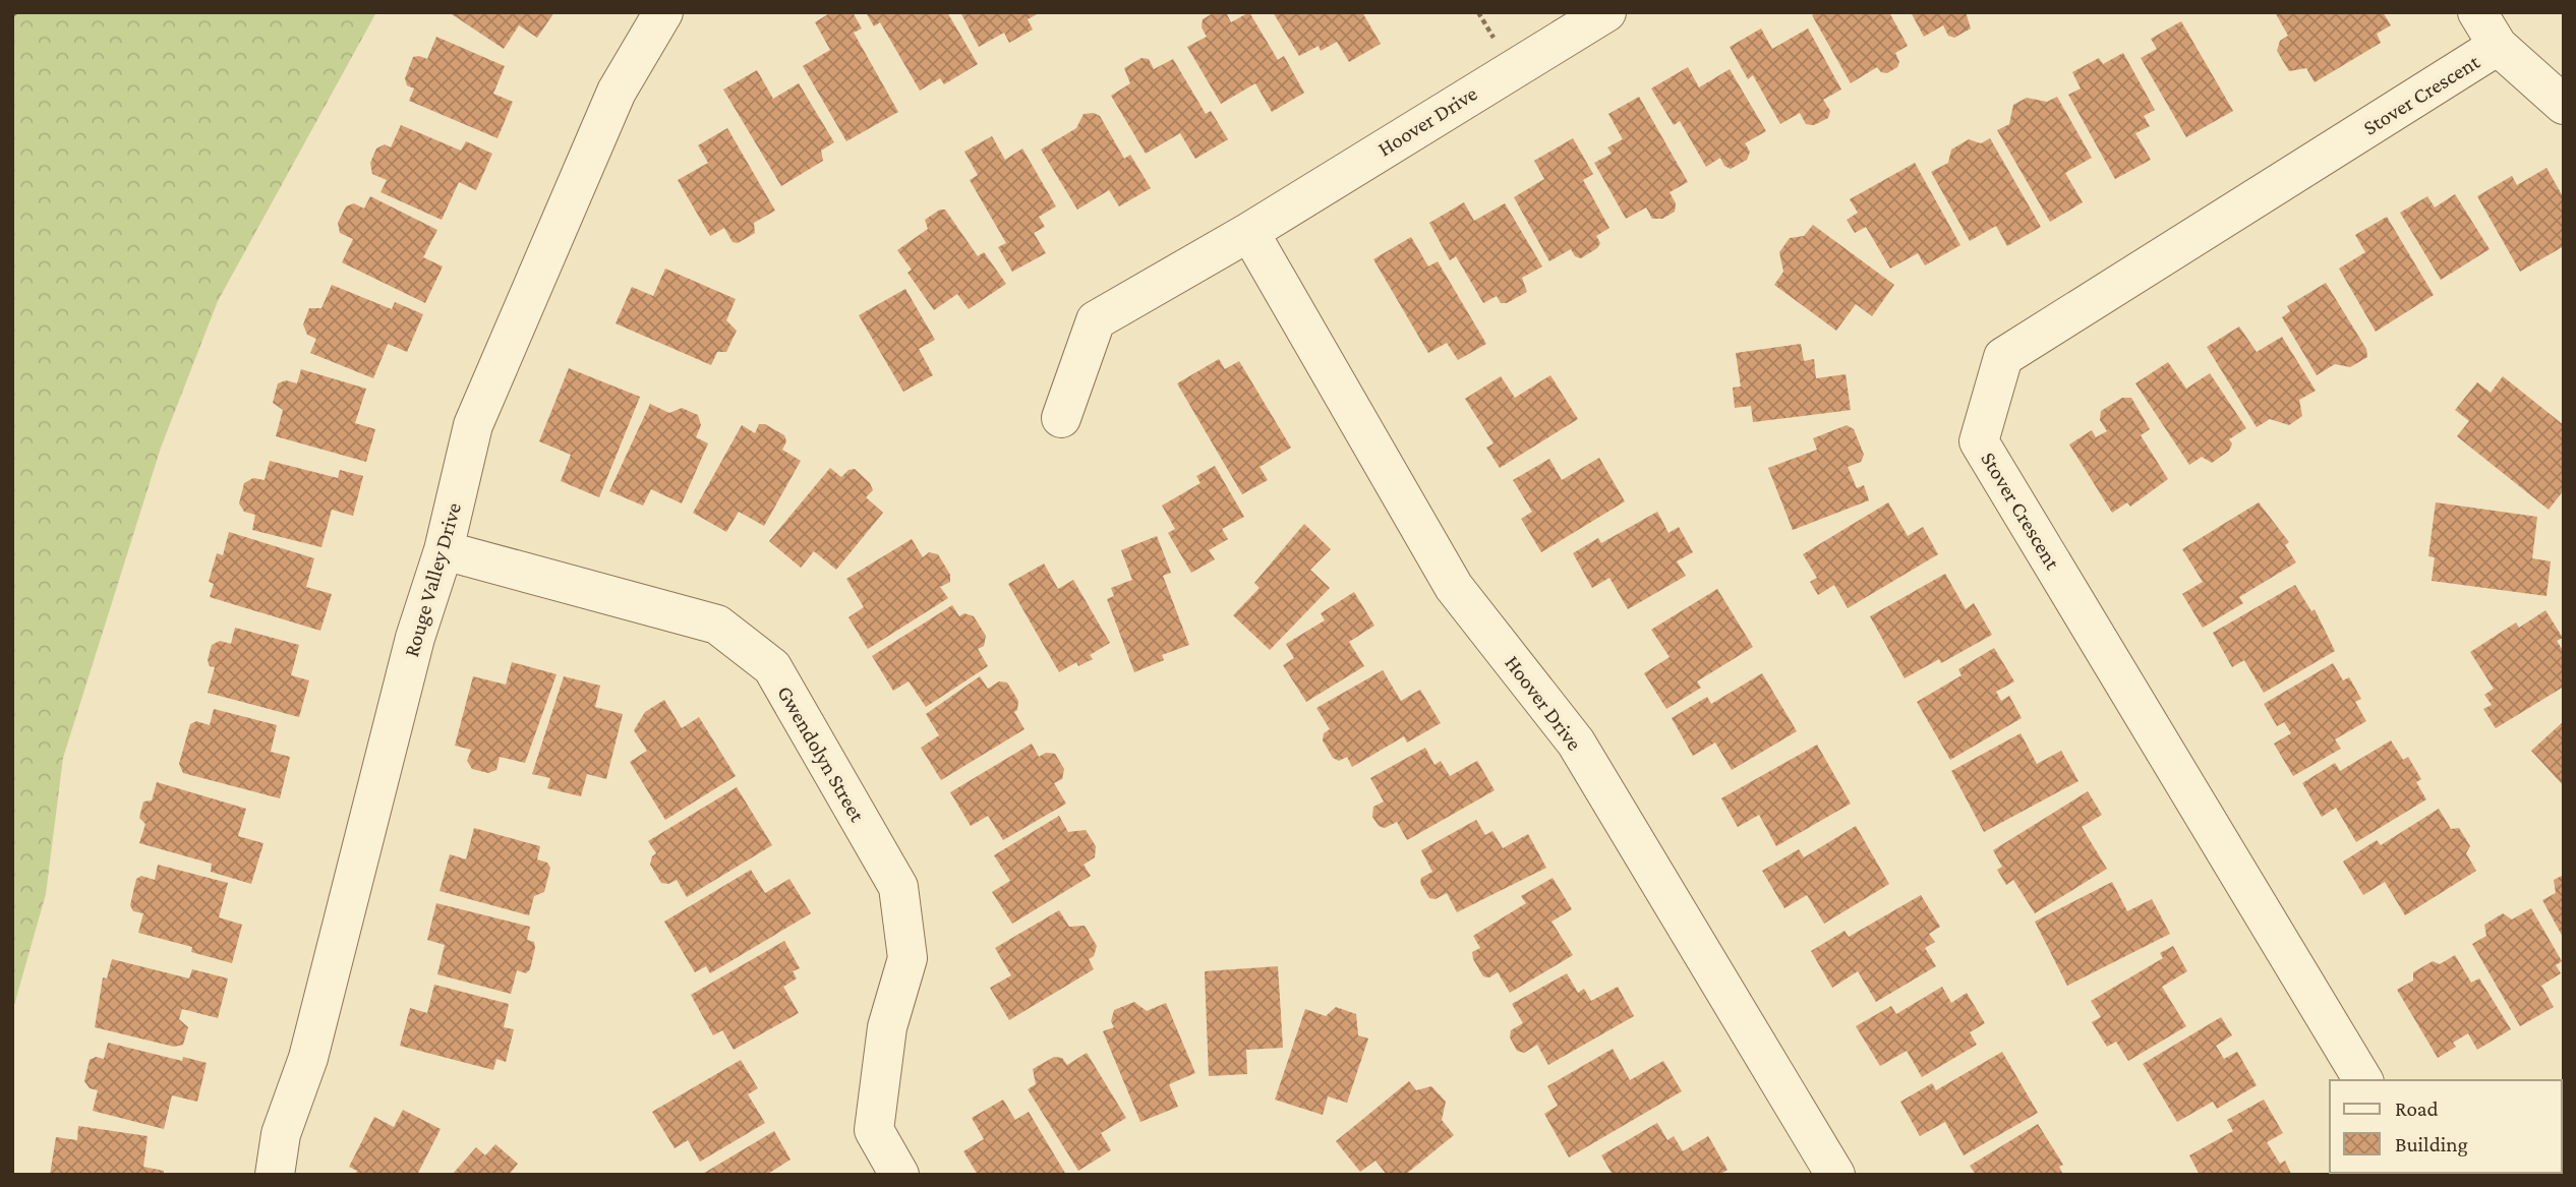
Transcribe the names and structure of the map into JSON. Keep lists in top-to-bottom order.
{
  "streets": {
    "street": [
      "Stover Crescent",
      "Hoover Drive",
      "Rouge Valley Drive",
      "Gwendolyn Street"
    ]
  },
  "crossings": [
    ["Rouge Valley Drive", "Gwendolyn Street"]
  ],
  "legend": ["Road", "Building"]
}
